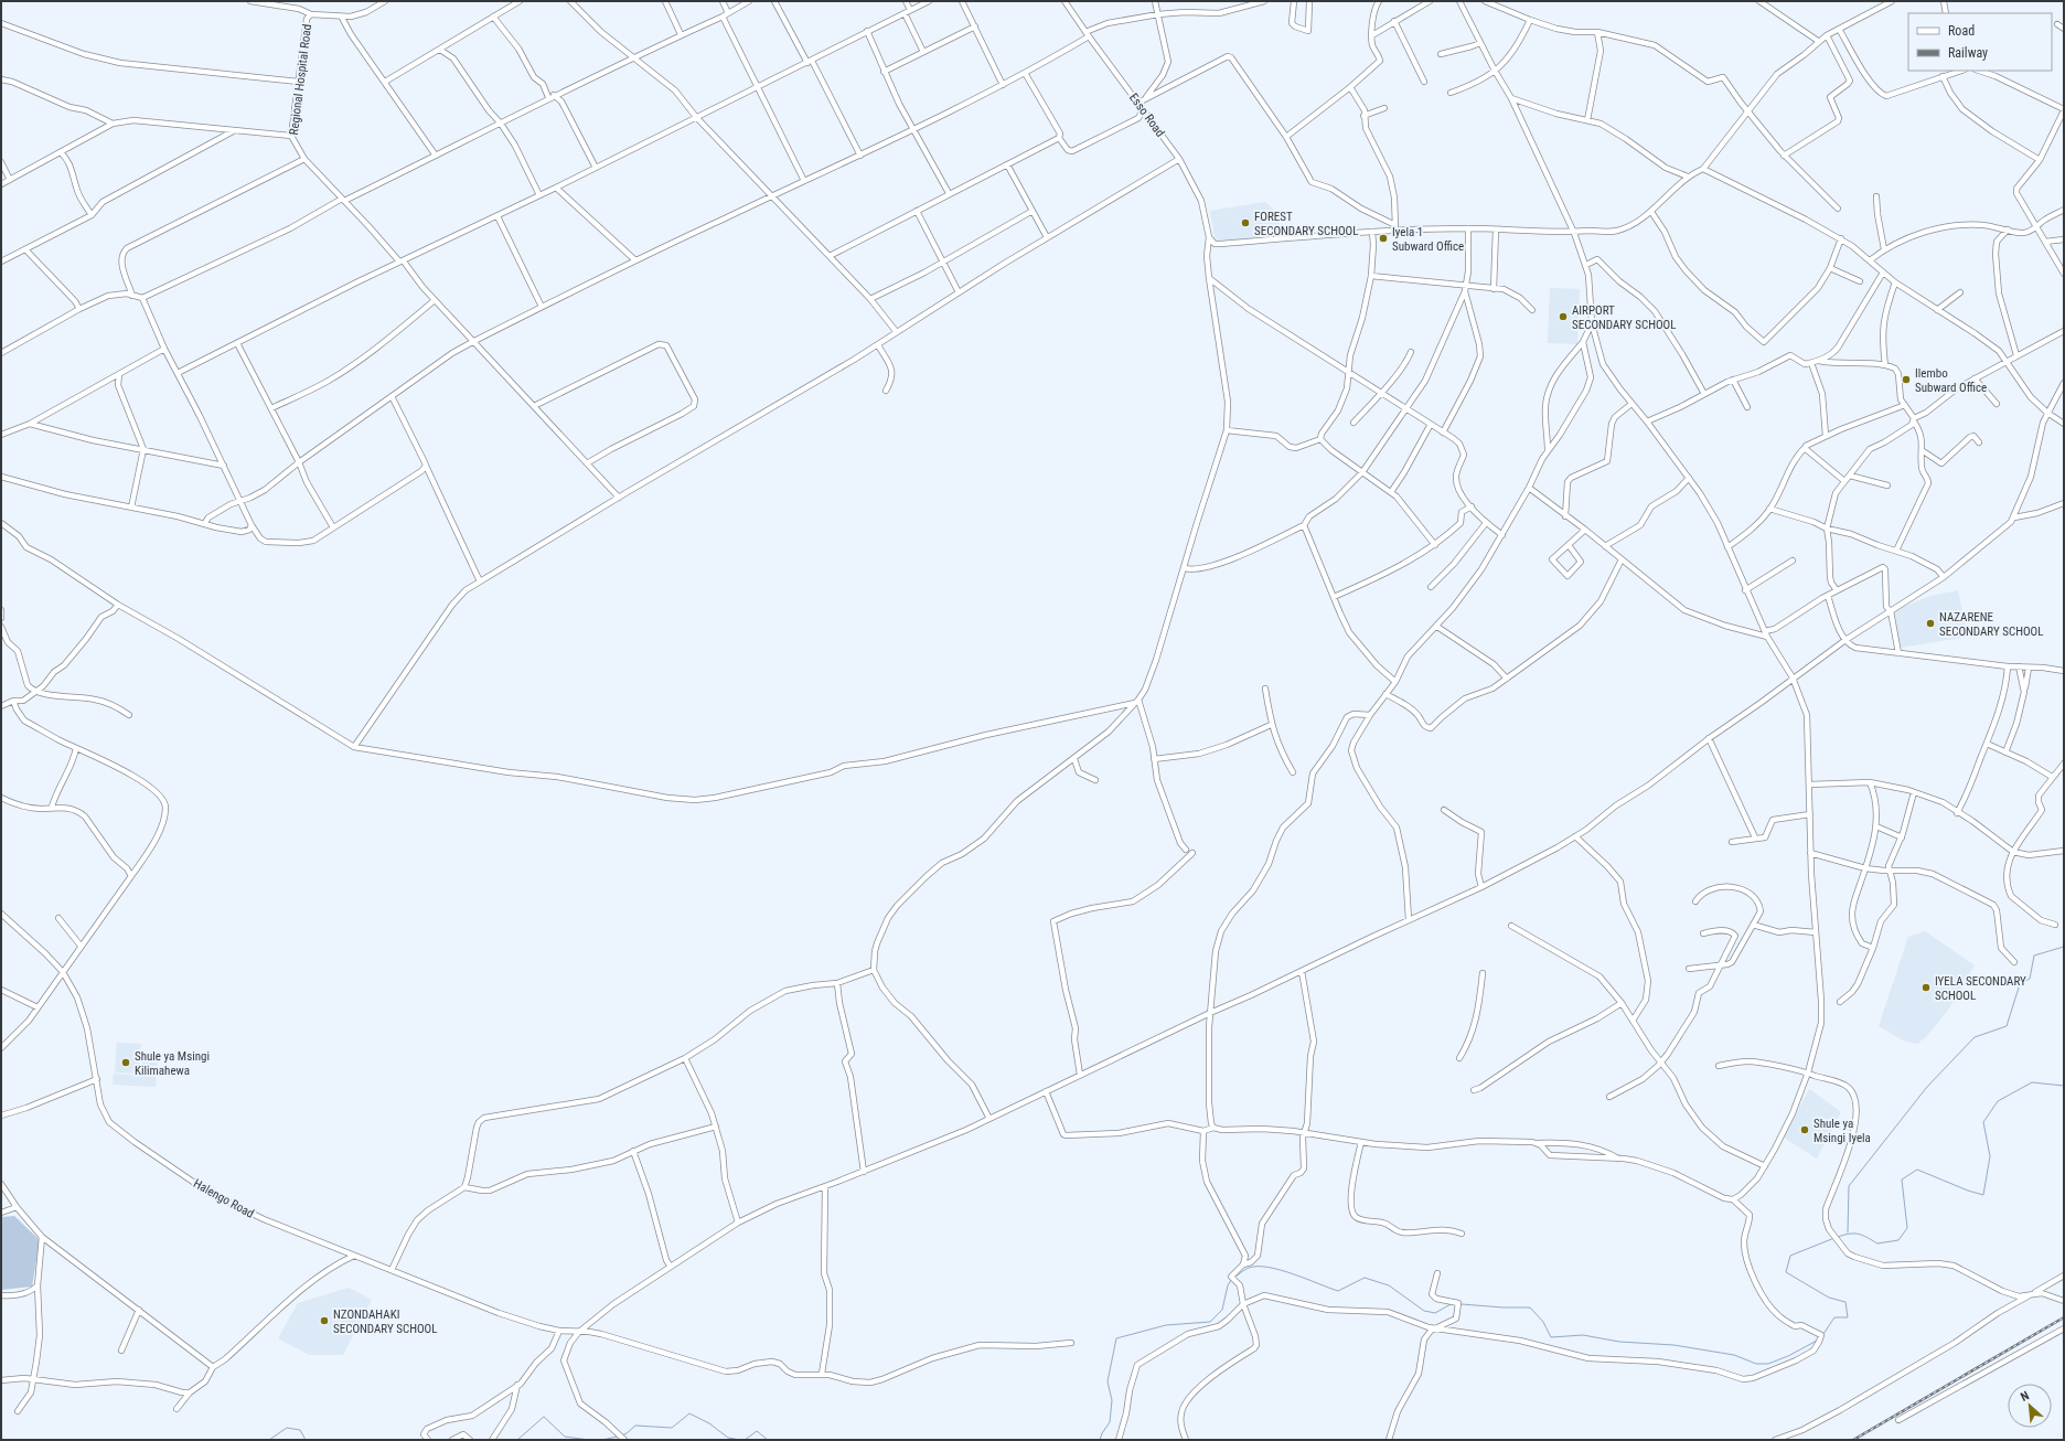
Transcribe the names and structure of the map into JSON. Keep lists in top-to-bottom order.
{
  "streets": {
    "street": ["Regional Hospital Road", "Esso Road", "Halengo Road"]
  },
  "places": [
    "FOREST SECONDARY SCHOOL",
    "Iyela 1 Subward Office",
    "AIRPORT SECONDARY SCHOOL",
    "Ilembo Subward Office",
    "NAZARENE SECONDARY SCHOOL",
    "IYELA SECONDARY SCHOOL",
    "Shule ya Msingi Kilimahewa",
    "Shule ya Msingi Iyela",
    "NZONDAHAKI SECONDARY SCHOOL"
  ],
  "legend": ["Road", "Railway"],
  "north": "top left"
}
